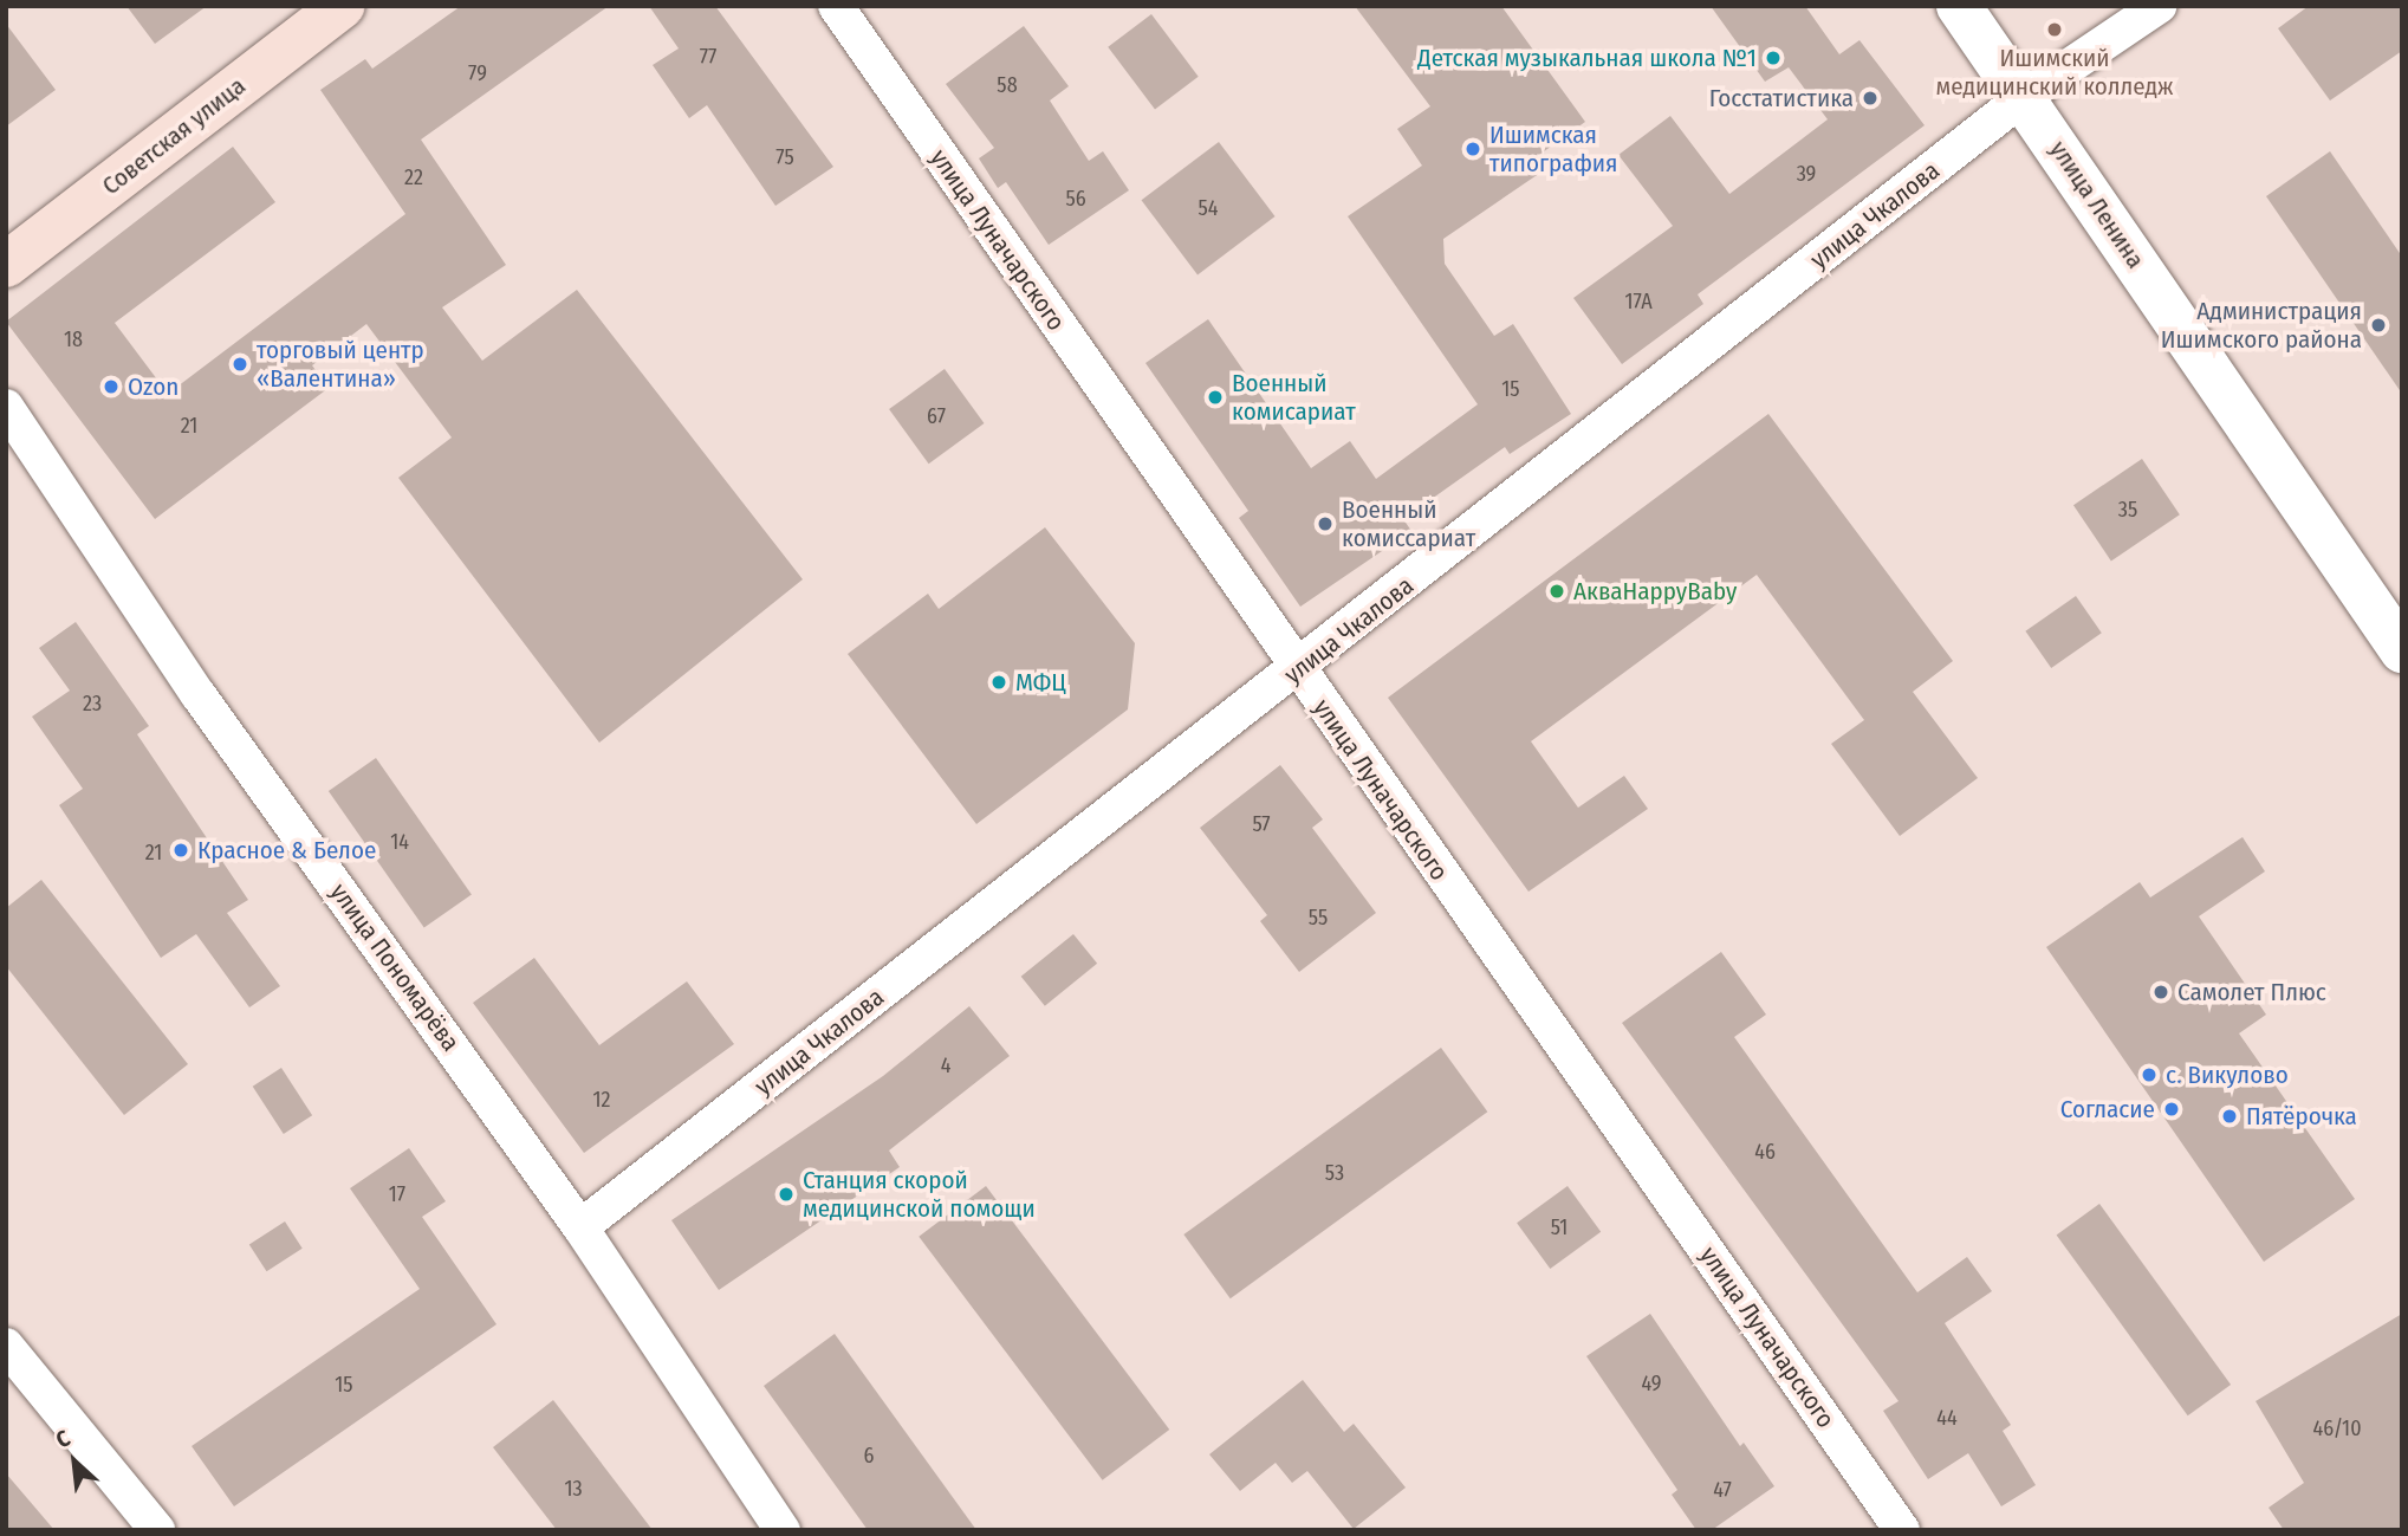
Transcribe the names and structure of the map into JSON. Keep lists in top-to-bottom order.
{
  "streets": {
    "main road": ["Советская улица"],
    "street": [
      "улица Ленина",
      "улица Чкалова",
      "улица Луначарского",
      "улица Пономарёва"
    ]
  },
  "crossings": [
    ["улица Ленина", "улица Чкалова"],
    ["улица Чкалова", "улица Луначарского"],
    ["улица Чкалова", "улица Пономарёва"]
  ],
  "places": [
    "Ишимский медицинский колледж",
    "Детская музыкальная школа №1",
    "Госстатистика",
    "Ишимская типография",
    "Администрация Ишимского района",
    "торговый центр «Валентина»",
    "Ozon",
    "Военный комисариат",
    "Военный комиссариат",
    "АкваHappyBaby",
    "МФЦ",
    "Красное & Белое",
    "Самолет Плюс",
    "с. Викулово",
    "Согласие",
    "Пятёрочка",
    "Станция скорой медицинской помощи"
  ],
  "house_numbers": [
    "77",
    "79",
    "58",
    "75",
    "39",
    "22",
    "56",
    "54",
    "17А",
    "18",
    "15",
    "67",
    "21",
    "35",
    "23",
    "57",
    "14",
    "21",
    "55",
    "4",
    "12",
    "46",
    "53",
    "17",
    "51",
    "49",
    "15",
    "44",
    "46/10",
    "6",
    "13",
    "47"
  ],
  "north": "top left"
}
